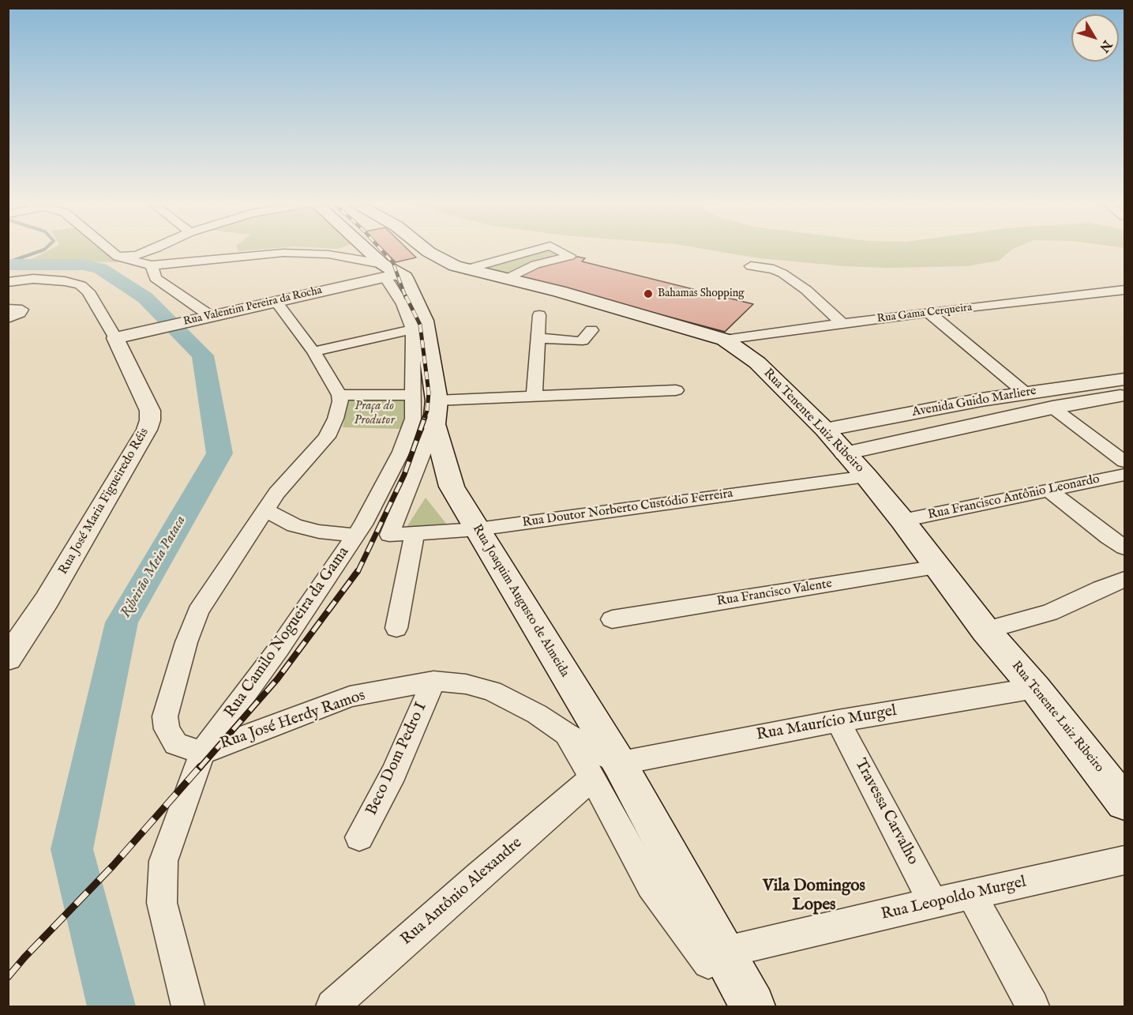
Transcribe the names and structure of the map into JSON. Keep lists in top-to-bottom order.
{
  "streets": {
    "main road": ["Rua Tenente Luiz Ribeiro", "Rua Joaquim Augusto de Almeida"],
    "street": [
      "Rua Valentim Pereira da Rocha",
      "Rua Gama Cerqueira",
      "Avenida Guido Marliere",
      "Rua Francisco Antônio Leonardo",
      "Rua José Maria Figueiredo Réis",
      "Rua Doutor Norberto Custódio Ferreira",
      "Rua Francisco Valente",
      "Rua Camilo Nogueira da Gama",
      "Rua José Herdy Ramos",
      "Rua Maurício Murgel",
      "Beco Dom Pedro I",
      "Travessa Carvalho",
      "Rua Antônio Alexandre",
      "Rua Leopoldo Murgel"
    ]
  },
  "crossings": [
    ["Rua Valentim Pereira da Rocha", "Rua Tenente Luiz Ribeiro"],
    ["Rua Valentim Pereira da Rocha", "Rua José Maria Figueiredo Réis"],
    ["Rua Valentim Pereira da Rocha", "Rua Joaquim Augusto de Almeida"],
    ["Rua Gama Cerqueira", "Rua Tenente Luiz Ribeiro"],
    ["Avenida Guido Marliere", "Rua Tenente Luiz Ribeiro"],
    ["Rua Tenente Luiz Ribeiro", "Rua Francisco Antônio Leonardo"],
    ["Rua Tenente Luiz Ribeiro", "Rua Doutor Norberto Custódio Ferreira"],
    ["Rua Tenente Luiz Ribeiro", "Rua Francisco Valente"],
    ["Rua Tenente Luiz Ribeiro", "Rua Joaquim Augusto de Almeida"],
    ["Rua Tenente Luiz Ribeiro", "Rua Maurício Murgel"],
    ["Rua Doutor Norberto Custódio Ferreira", "Rua Joaquim Augusto de Almeida"],
    ["Rua Joaquim Augusto de Almeida", "Rua José Herdy Ramos"],
    ["Rua Joaquim Augusto de Almeida", "Rua Maurício Murgel"],
    ["Rua Joaquim Augusto de Almeida", "Rua Antônio Alexandre"],
    ["Rua Joaquim Augusto de Almeida", "Rua Leopoldo Murgel"],
    ["Rua Camilo Nogueira da Gama", "Rua José Herdy Ramos"],
    ["Rua José Herdy Ramos", "Rua Maurício Murgel"],
    ["Rua José Herdy Ramos", "Beco Dom Pedro I"],
    ["Rua José Herdy Ramos", "Rua Antônio Alexandre"],
    ["Rua Maurício Murgel", "Travessa Carvalho"],
    ["Rua Maurício Murgel", "Rua Antônio Alexandre"],
    ["Travessa Carvalho", "Rua Leopoldo Murgel"]
  ],
  "districts": ["Vila Domingos Lopes"],
  "water": ["Ribeirão Meia Pataca"],
  "parks": ["Praça do Produtor"],
  "places": ["Bahamas Shopping"],
  "north": "bottom right"
}
